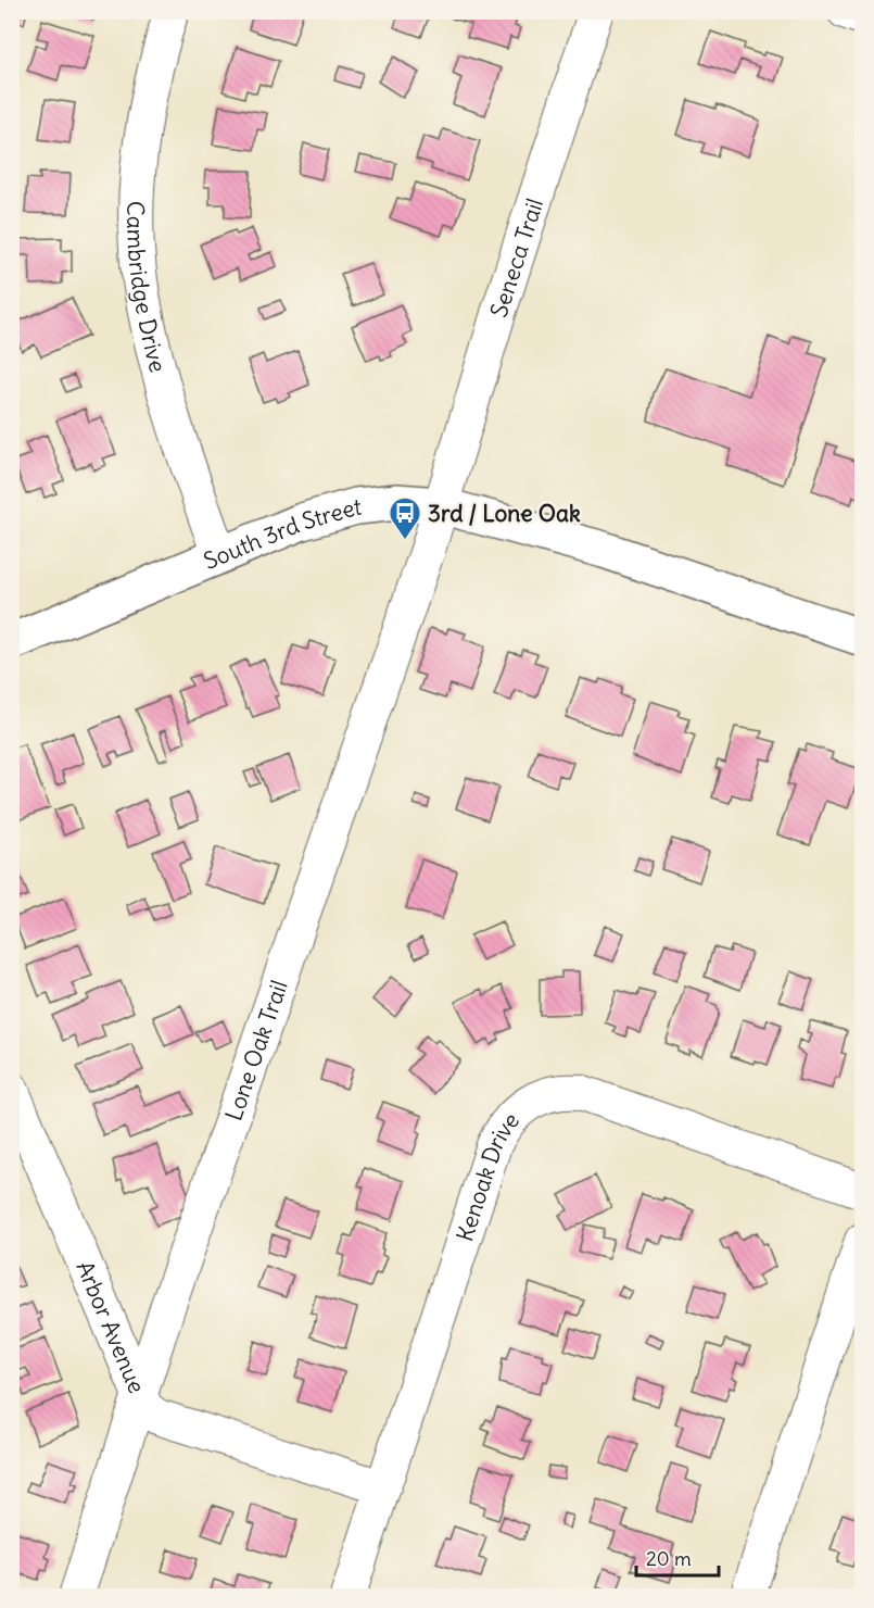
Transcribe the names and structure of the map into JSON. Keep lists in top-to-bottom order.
{
  "streets": {
    "street": [
      "Seneca Trail",
      "Cambridge Drive",
      "South 3rd Street",
      "Lone Oak Trail",
      "Kenoak Drive",
      "Arbor Avenue"
    ]
  },
  "crossings": [
    ["Seneca Trail", "South 3rd Street"],
    ["Seneca Trail", "Lone Oak Trail"],
    ["Cambridge Drive", "South 3rd Street"],
    ["South 3rd Street", "Lone Oak Trail"],
    ["Lone Oak Trail", "Arbor Avenue"],
    ["Kenoak Drive", "Arbor Avenue"]
  ],
  "places": {
    "bus stop": ["3rd / Lone Oak"]
  },
  "scale_bar": "20 m"
}
